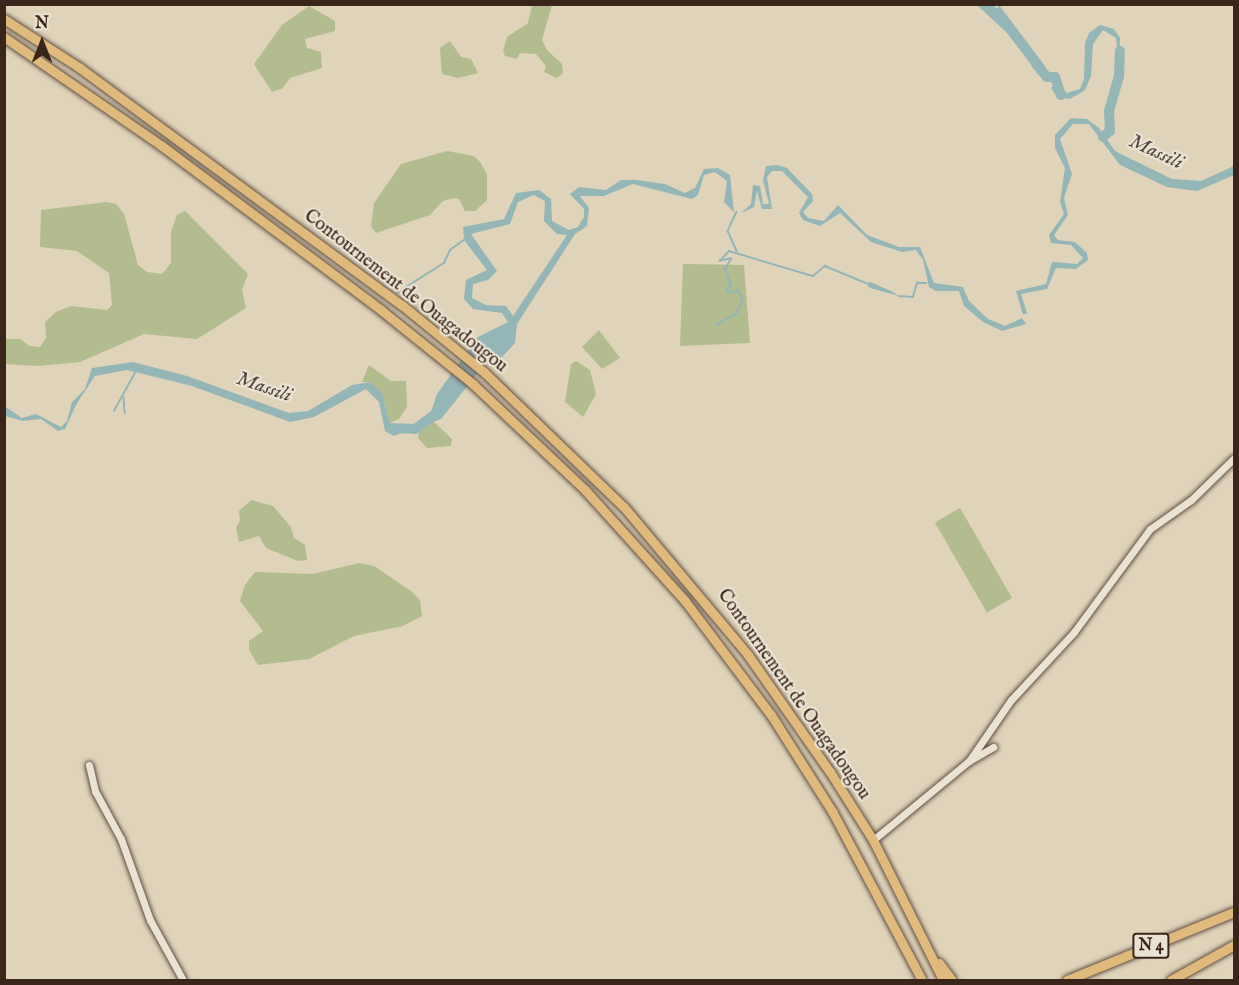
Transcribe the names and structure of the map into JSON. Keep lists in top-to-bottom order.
{
  "streets": {
    "highway": ["Contournement de Ouagadougou", "N 4"]
  },
  "water": ["Massili"],
  "north": "top"
}
